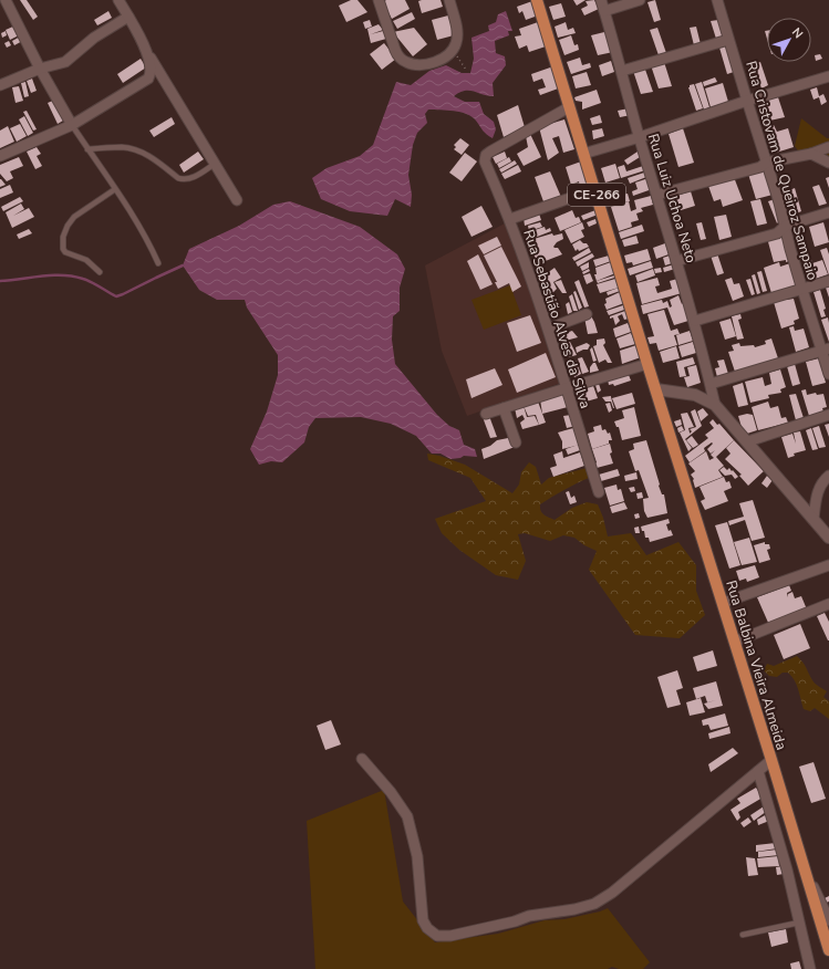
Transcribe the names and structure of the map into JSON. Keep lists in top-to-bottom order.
{
  "streets": {
    "main road": ["CE-266", "Rua Balbina Vieira Almeida"],
    "street": ["Rua Cristovam de Queiroz Sampaio", "Rua Luiz Uchoa Neto", "Rua Sebastião Alves da Silva"]
  },
  "crossings": [
    ["CE-266", "Rua Sebastião Alves da Silva"],
    ["CE-266", "Rua Balbina Vieira Almeida"]
  ],
  "north": "top right"
}
